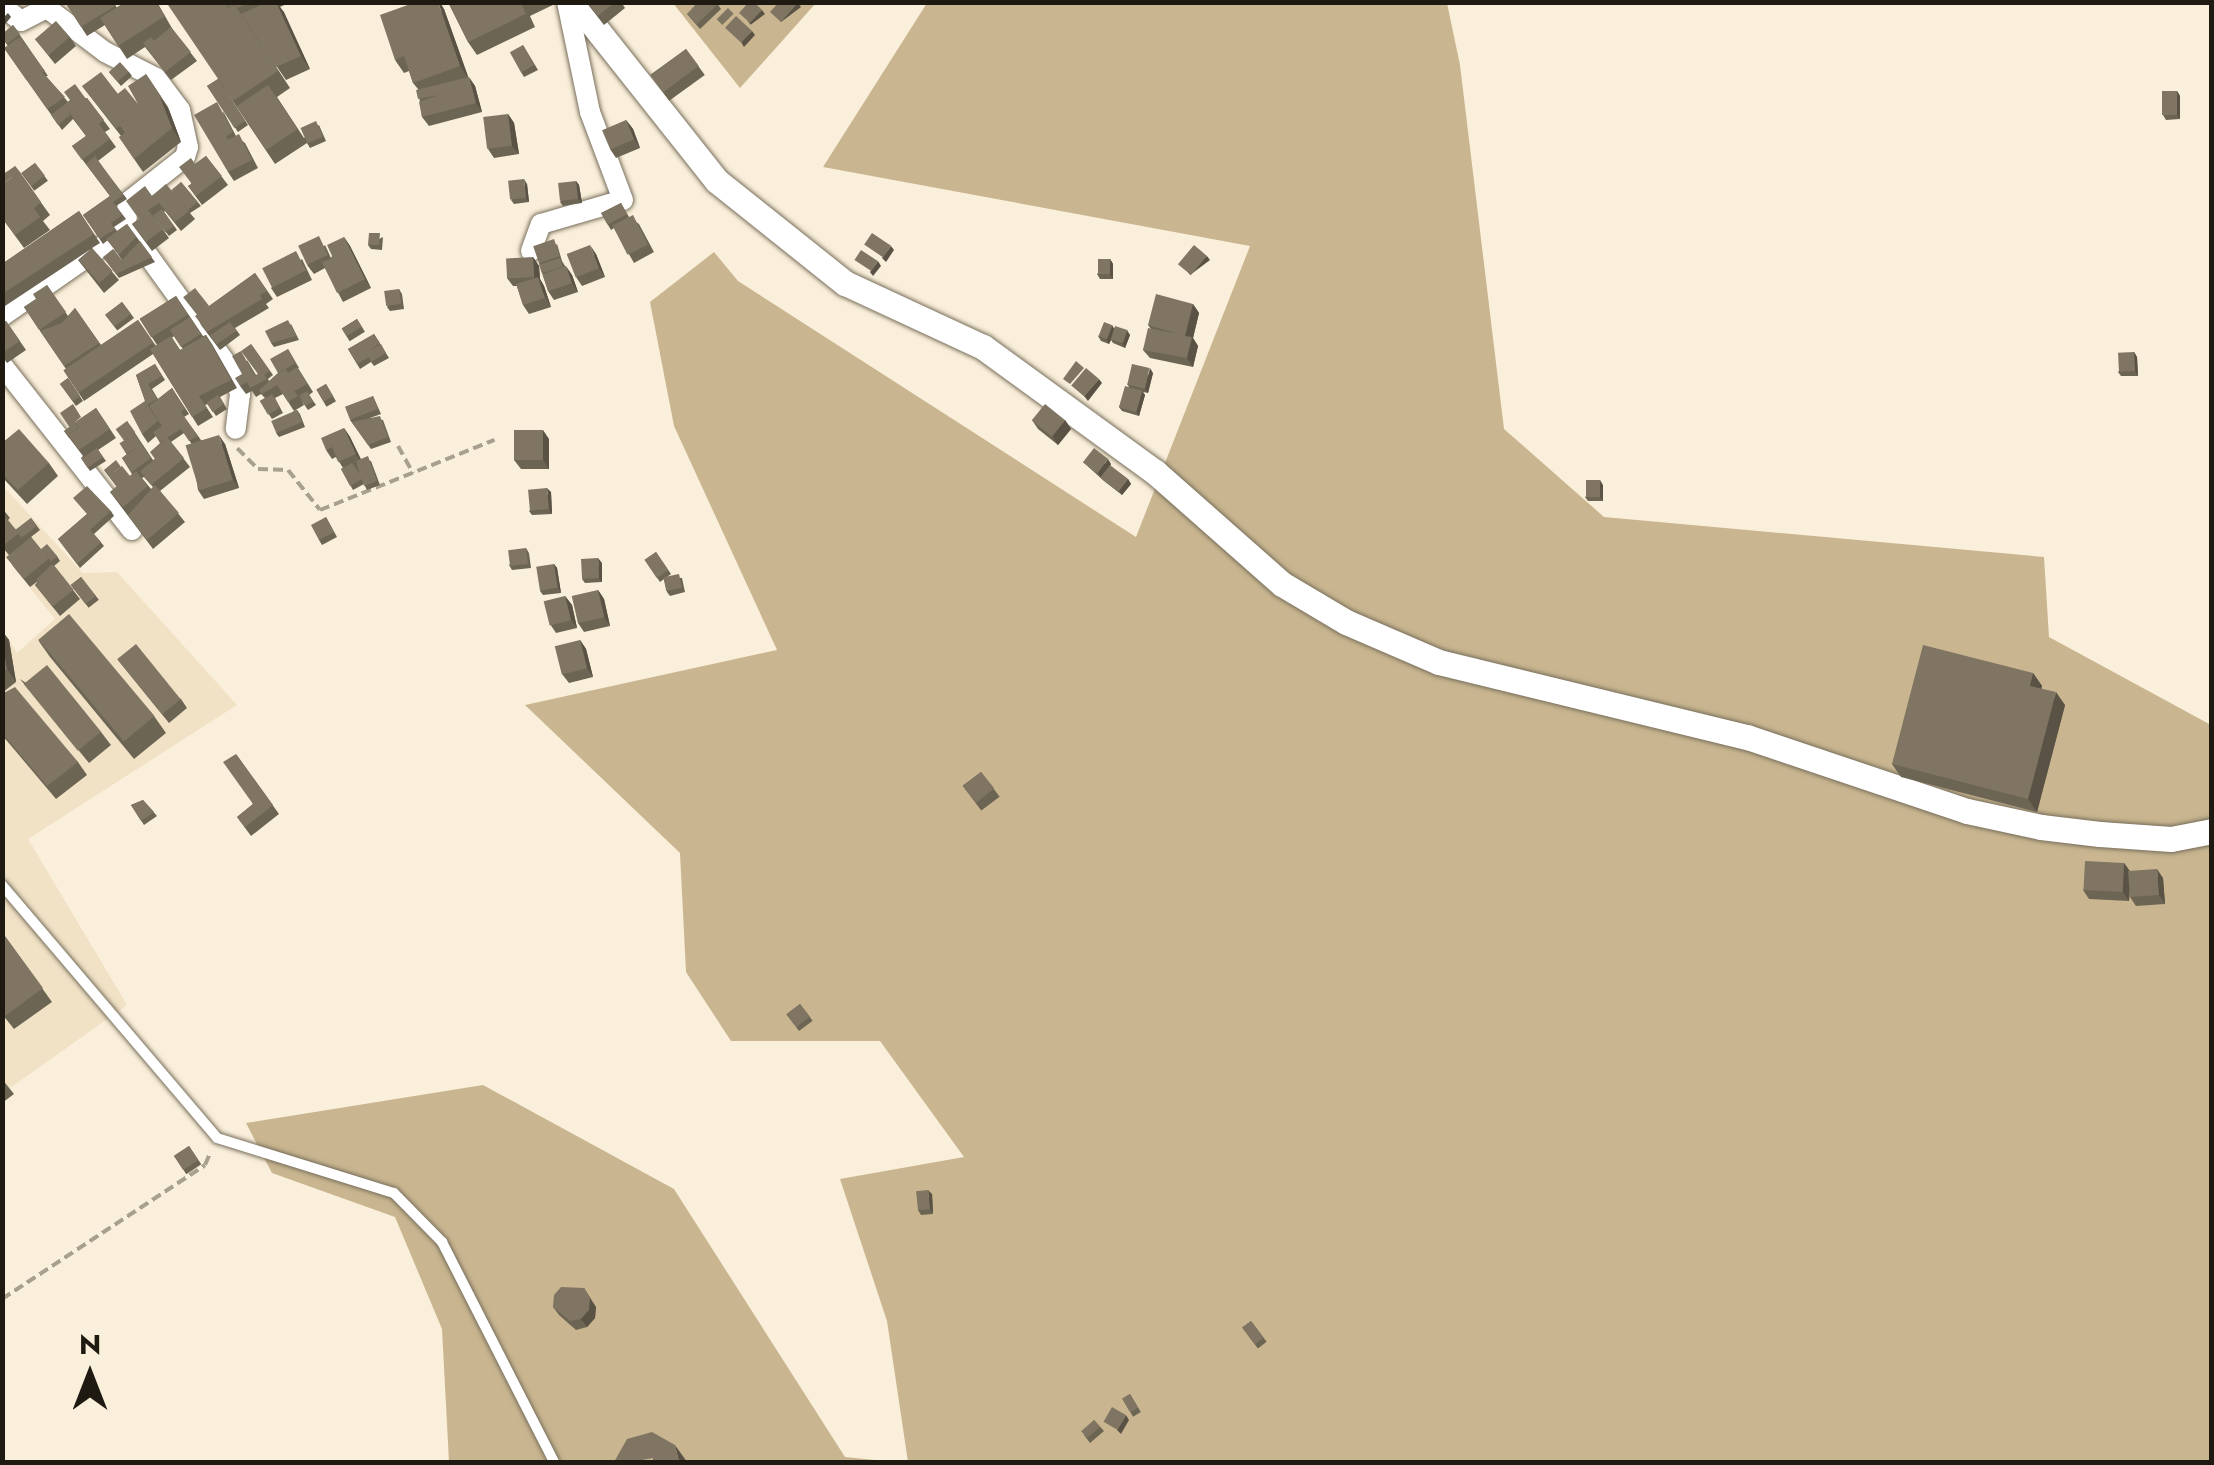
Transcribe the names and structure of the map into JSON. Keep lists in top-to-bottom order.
{
  "north": "top"
}
